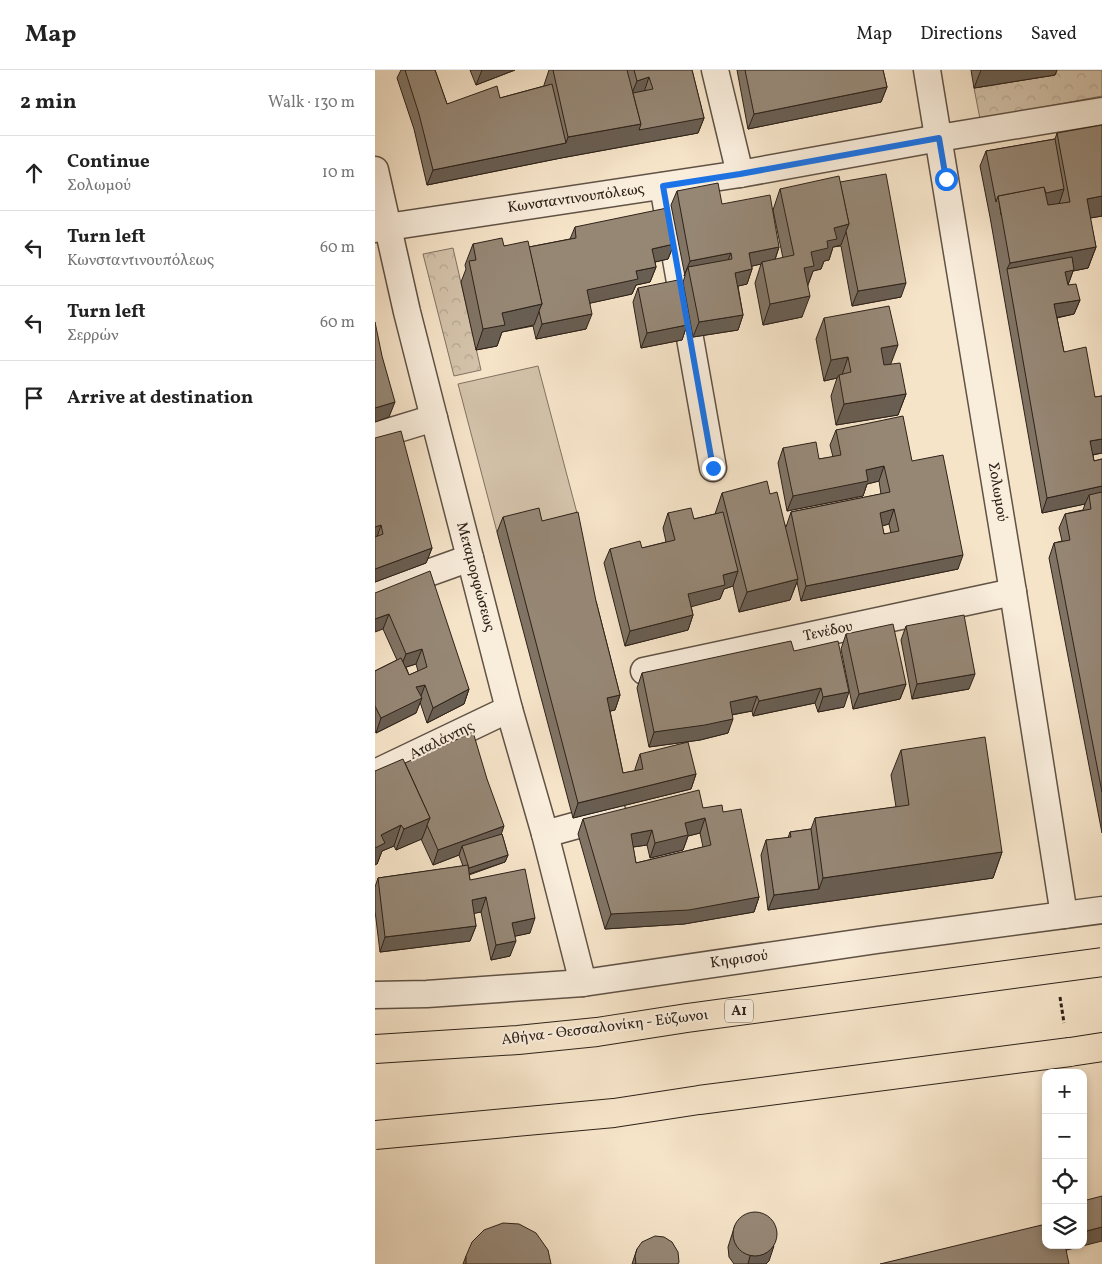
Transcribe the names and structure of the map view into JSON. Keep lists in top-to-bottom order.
{
  "streets": {
    "highway": ["Α1", "Αθήνα - Θεσσαλονίκη - Εύζωνοι"],
    "street": [
      "Κωνσταντινουπόλεως",
      "Σολωμού",
      "Μεταμορφώσεως",
      "Τενέδου",
      "Αταλάντης",
      "Κηφισού"
    ]
  },
  "crossings": [
    ["Κωνσταντινουπόλεως", "Σολωμού"],
    ["Κωνσταντινουπόλεως", "Μεταμορφώσεως"],
    ["Σολωμού", "Τενέδου"],
    ["Σολωμού", "Κηφισού"],
    ["Μεταμορφώσεως", "Αταλάντης"],
    ["Μεταμορφώσεως", "Κηφισού"]
  ],
  "page": {
    "header": "Map",
    "nav": ["Map", "Directions", "Saved"],
    "heading": ["2 min", "Walk · 130 m"],
    "list": [
      ["Continue", "Σολωμού", "10 m"],
      ["Turn left", "Κωνσταντινουπόλεως", "60 m"],
      ["Turn left", "Σερρών", "60 m"],
      "Arrive at destination"
    ],
    "map_buttons": ["+", "−"]
  }
}
